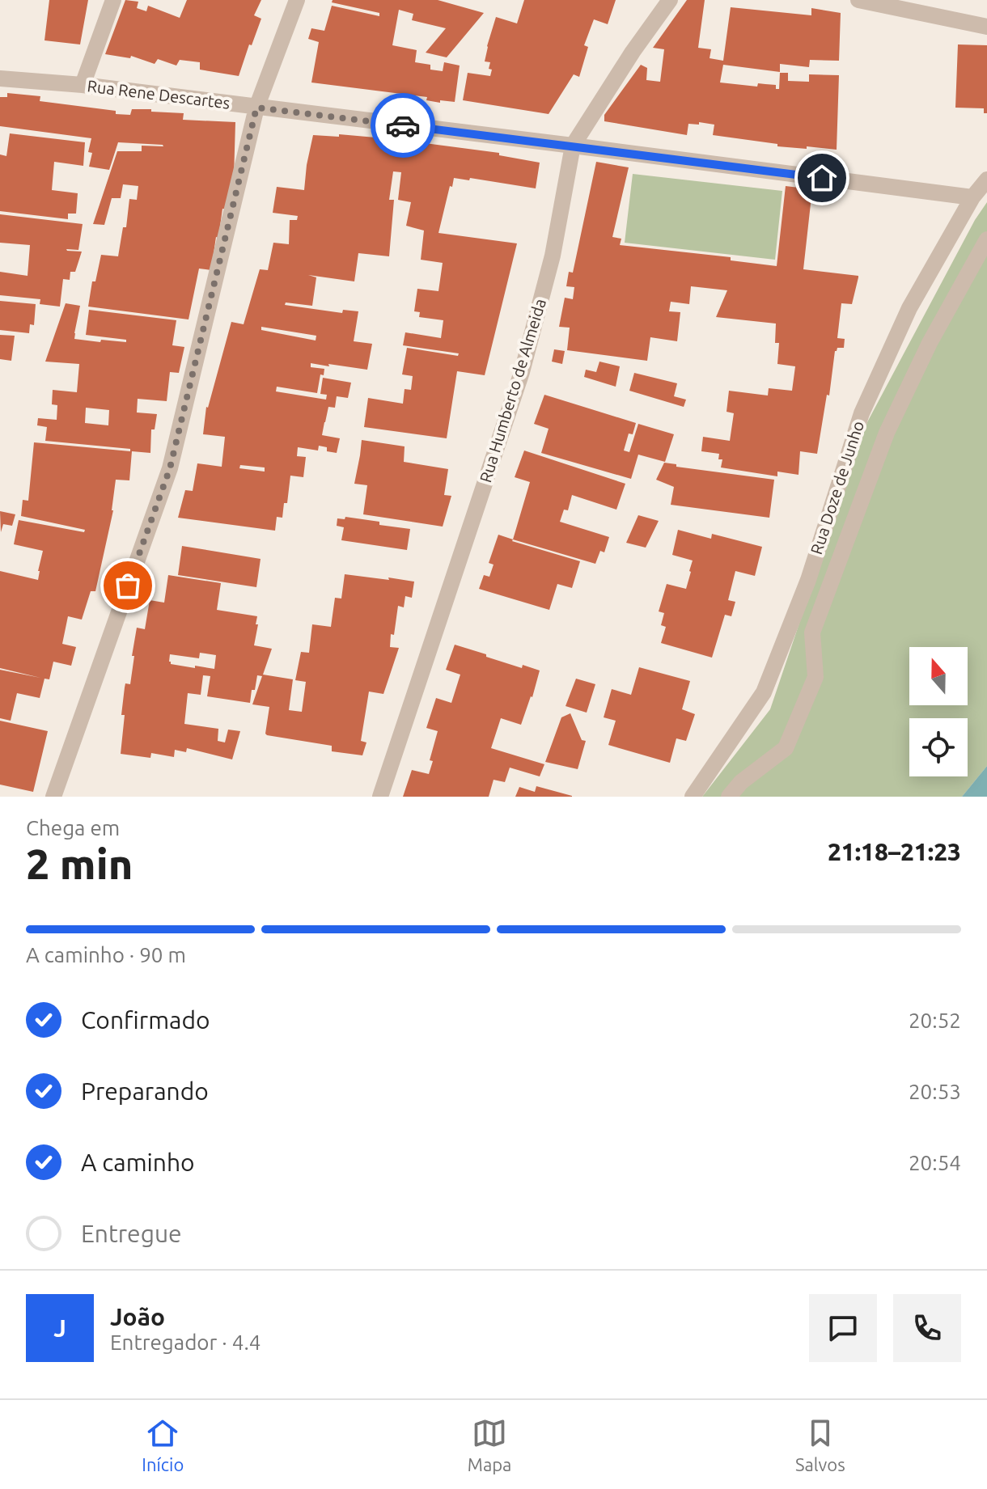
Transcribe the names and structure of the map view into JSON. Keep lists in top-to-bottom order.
{
  "streets": {
    "street": ["Rua Rene Descartes", "Rua Humberto de Almeida", "Rua Doze de Junho"]
  },
  "crossings": [
    ["Rua Rene Descartes", "Rua Humberto de Almeida"],
    ["Rua Rene Descartes", "Rua Doze de Junho"]
  ],
  "north": "top",
  "page": {
    "heading": ["2 min", "Chega em", "21:18–21:23"],
    "panel": ["João", "Entregador · 4.4"],
    "bar": "A caminho · 90 m",
    "list": [
      ["Confirmado", "20:52"],
      ["Preparando", "20:53"],
      ["A caminho", "20:54"],
      "Entregue"
    ],
    "round": "J",
    "tabs": ["Início", "Mapa", "Salvos"]
  }
}
